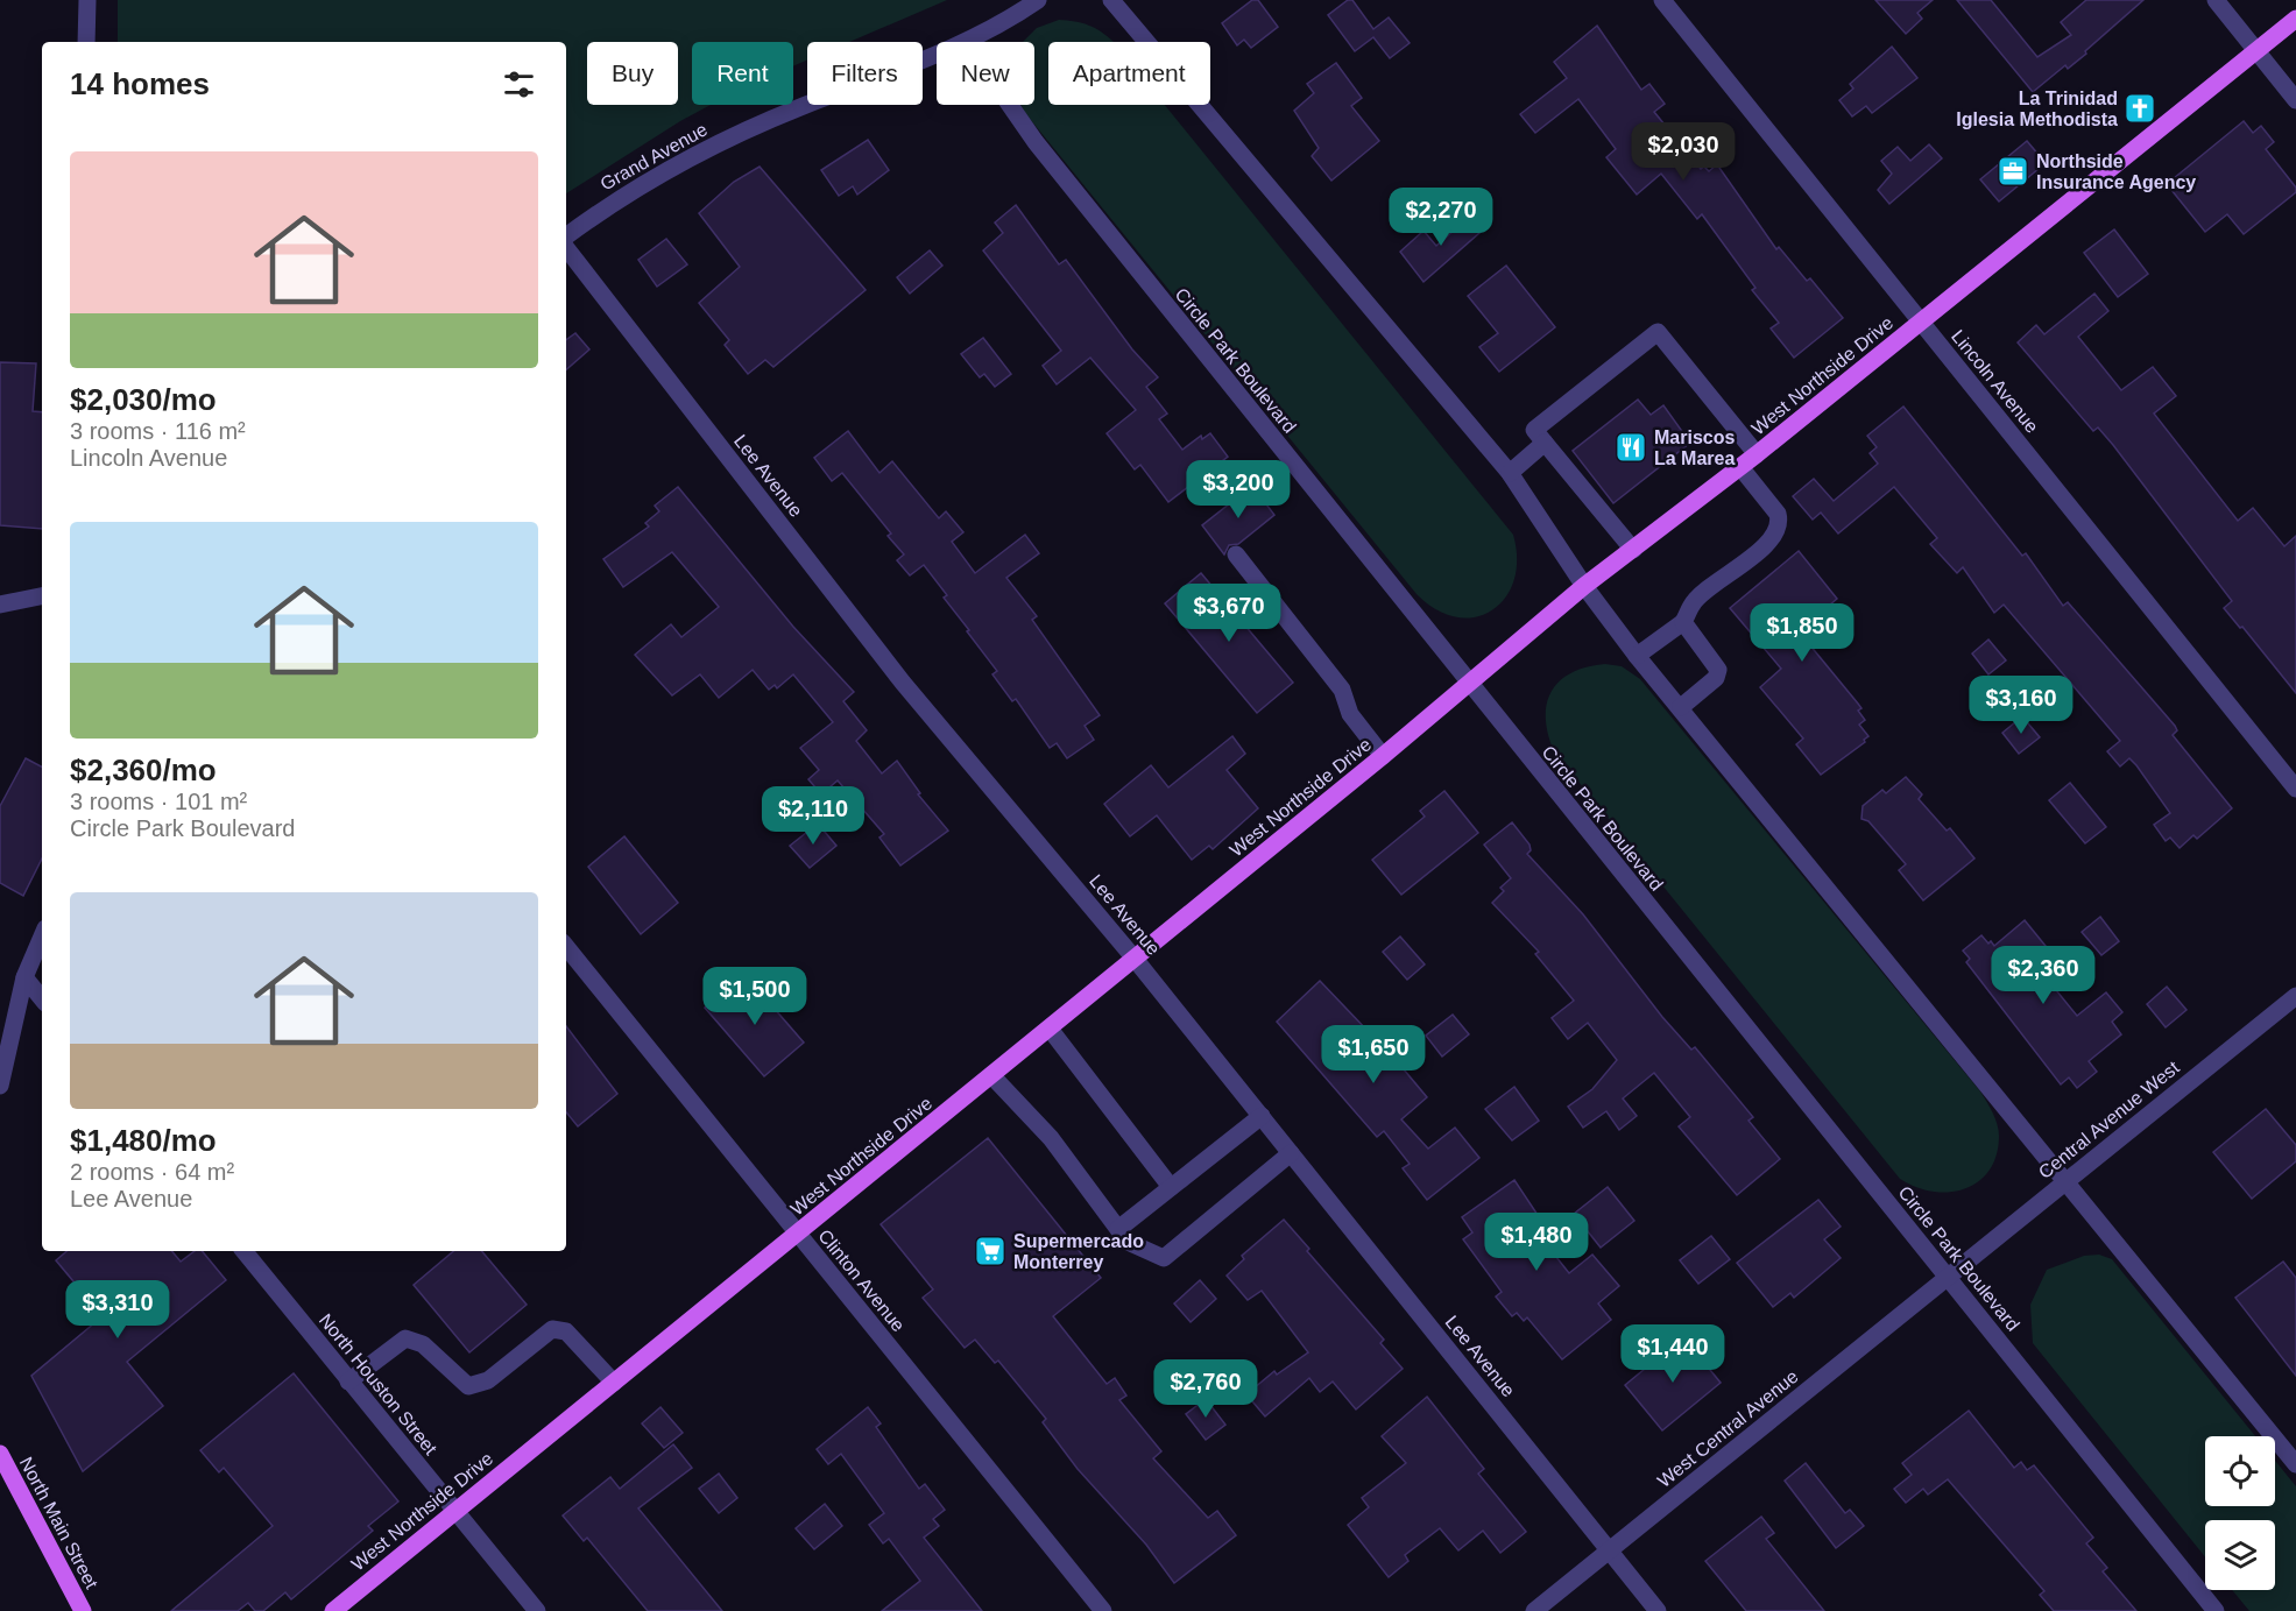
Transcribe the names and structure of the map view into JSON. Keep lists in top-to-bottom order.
{
  "streets": {
    "main road": ["West Northside Drive", "North Main Street"],
    "street": [
      "Grand Avenue",
      "Circle Park Boulevard",
      "Lincoln Avenue",
      "Lee Avenue",
      "Central Avenue West",
      "Clinton Avenue",
      "North Houston Street",
      "West Central Avenue"
    ]
  },
  "crossings": [
    ["Circle Park Boulevard", "West Northside Drive"],
    ["Circle Park Boulevard", "Central Avenue West"],
    ["Circle Park Boulevard", "West Central Avenue"],
    ["West Northside Drive", "Lincoln Avenue"],
    ["West Northside Drive", "Lee Avenue"],
    ["West Northside Drive", "Clinton Avenue"],
    ["West Northside Drive", "North Houston Street"],
    ["Lee Avenue", "West Central Avenue"],
    ["Central Avenue West", "West Central Avenue"]
  ],
  "places": {
    "church": ["La Trinidad Iglesia Methodista"],
    "office": ["Northside Insurance Agency"],
    "restaurant": ["Mariscos La Marea"],
    "supermarket": ["Supermercado Monterrey"]
  },
  "page": {
    "chip": [
      "Buy",
      "Rent",
      "Filters",
      "New",
      "Apartment"
    ],
    "heading": "14 homes",
    "price": [
      "$2,030",
      "$2,270",
      "$3,200",
      "$3,670",
      "$1,850",
      "$3,160",
      "$2,110",
      "$2,360",
      "$1,500",
      "$1,650",
      "$1,480",
      "$3,310",
      "$1,440",
      "$2,760"
    ],
    "list": [
      {
        "name": "$2,030/mo",
        "note": "3 rooms · 116 m² · Lincoln Avenue"
      },
      {
        "name": "$2,360/mo",
        "note": "3 rooms · 101 m² · Circle Park Boulevard"
      },
      {
        "name": "$1,480/mo",
        "note": "2 rooms · 64 m² · Lee Avenue"
      }
    ]
  }
}
